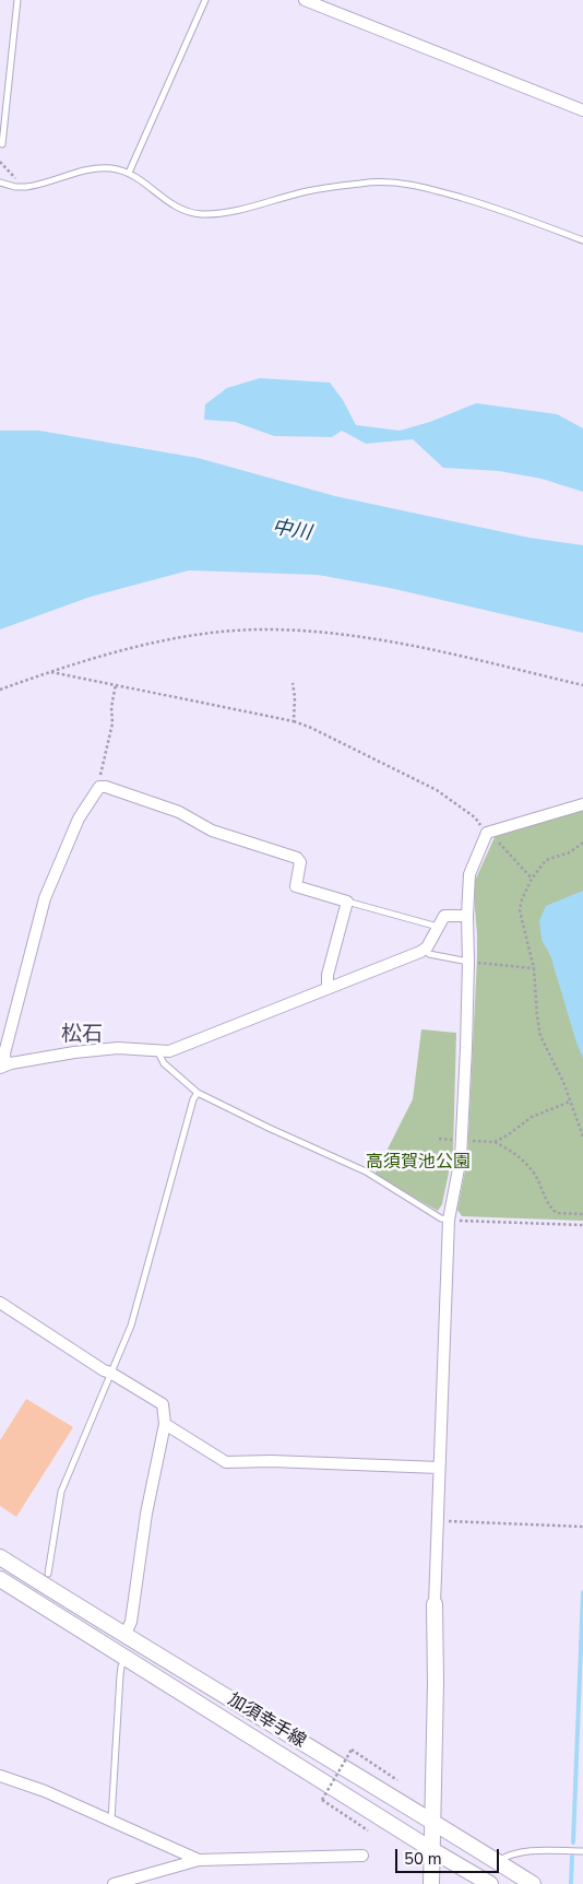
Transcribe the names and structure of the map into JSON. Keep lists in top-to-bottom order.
{
  "streets": {
    "main road": ["加須幸手線"]
  },
  "districts": ["松石"],
  "water": ["中川"],
  "parks": ["高須賀池公園"],
  "scale_bar": "50 m"
}
